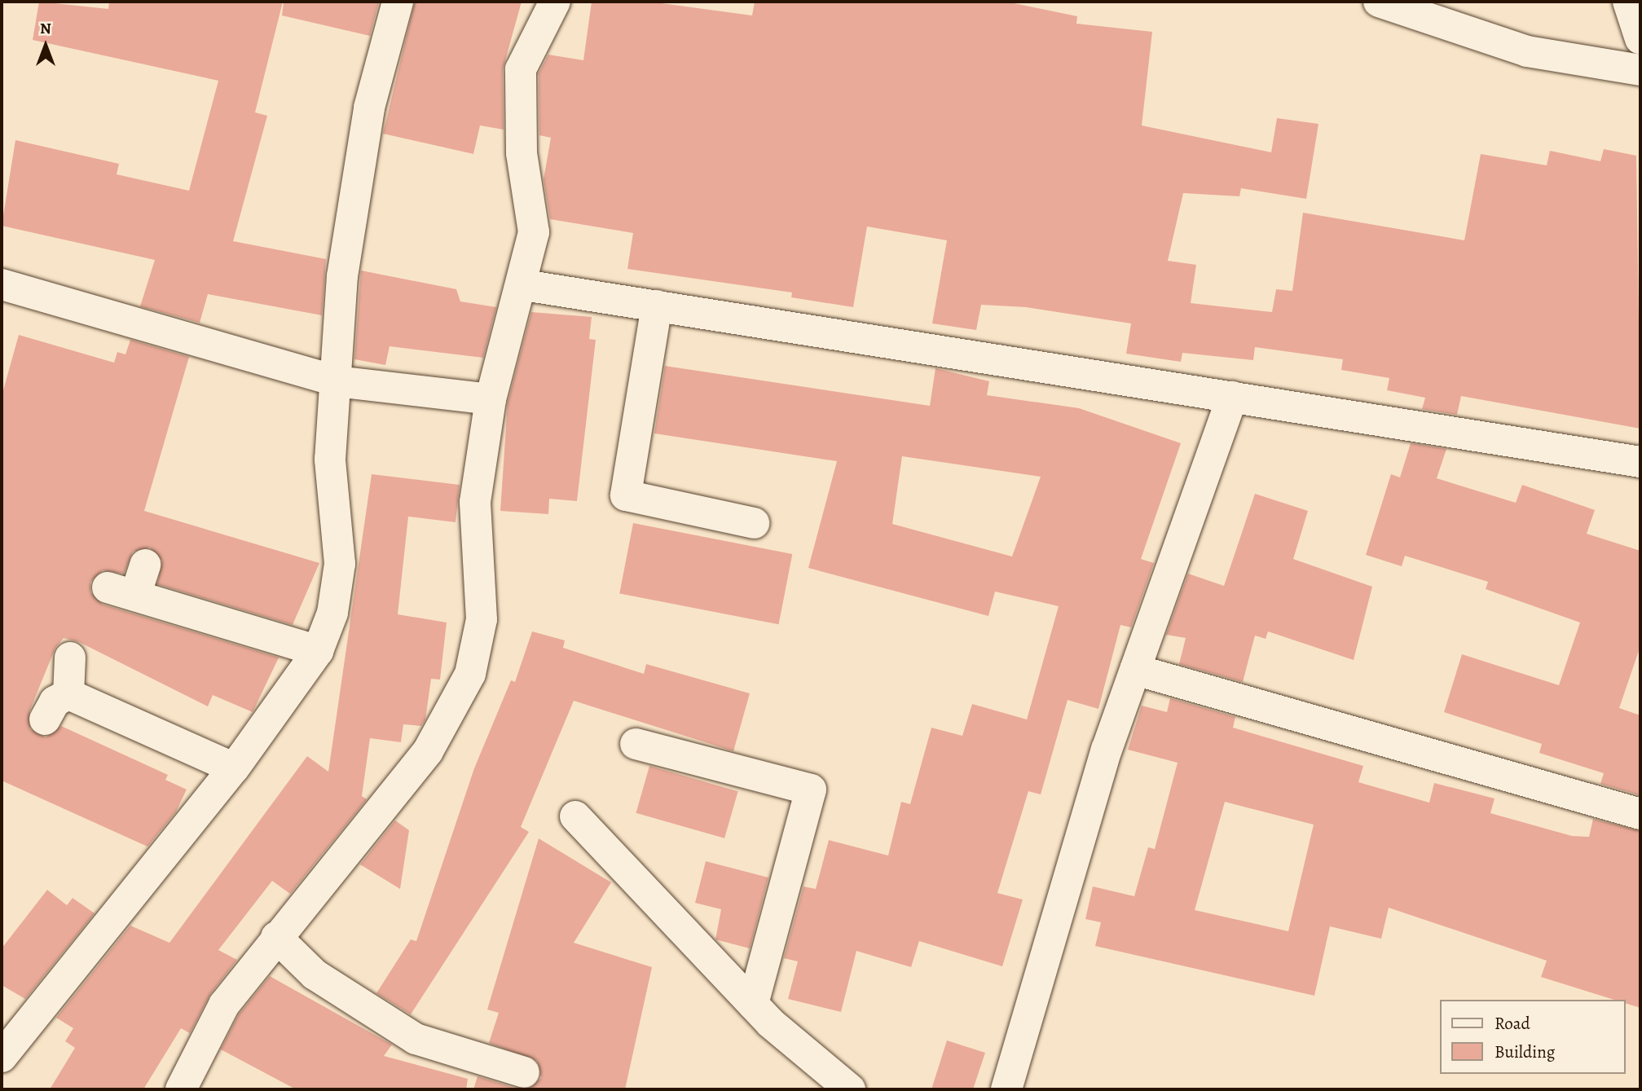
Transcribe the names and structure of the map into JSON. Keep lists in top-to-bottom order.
{
  "legend": ["Road", "Building"],
  "north": "top"
}
